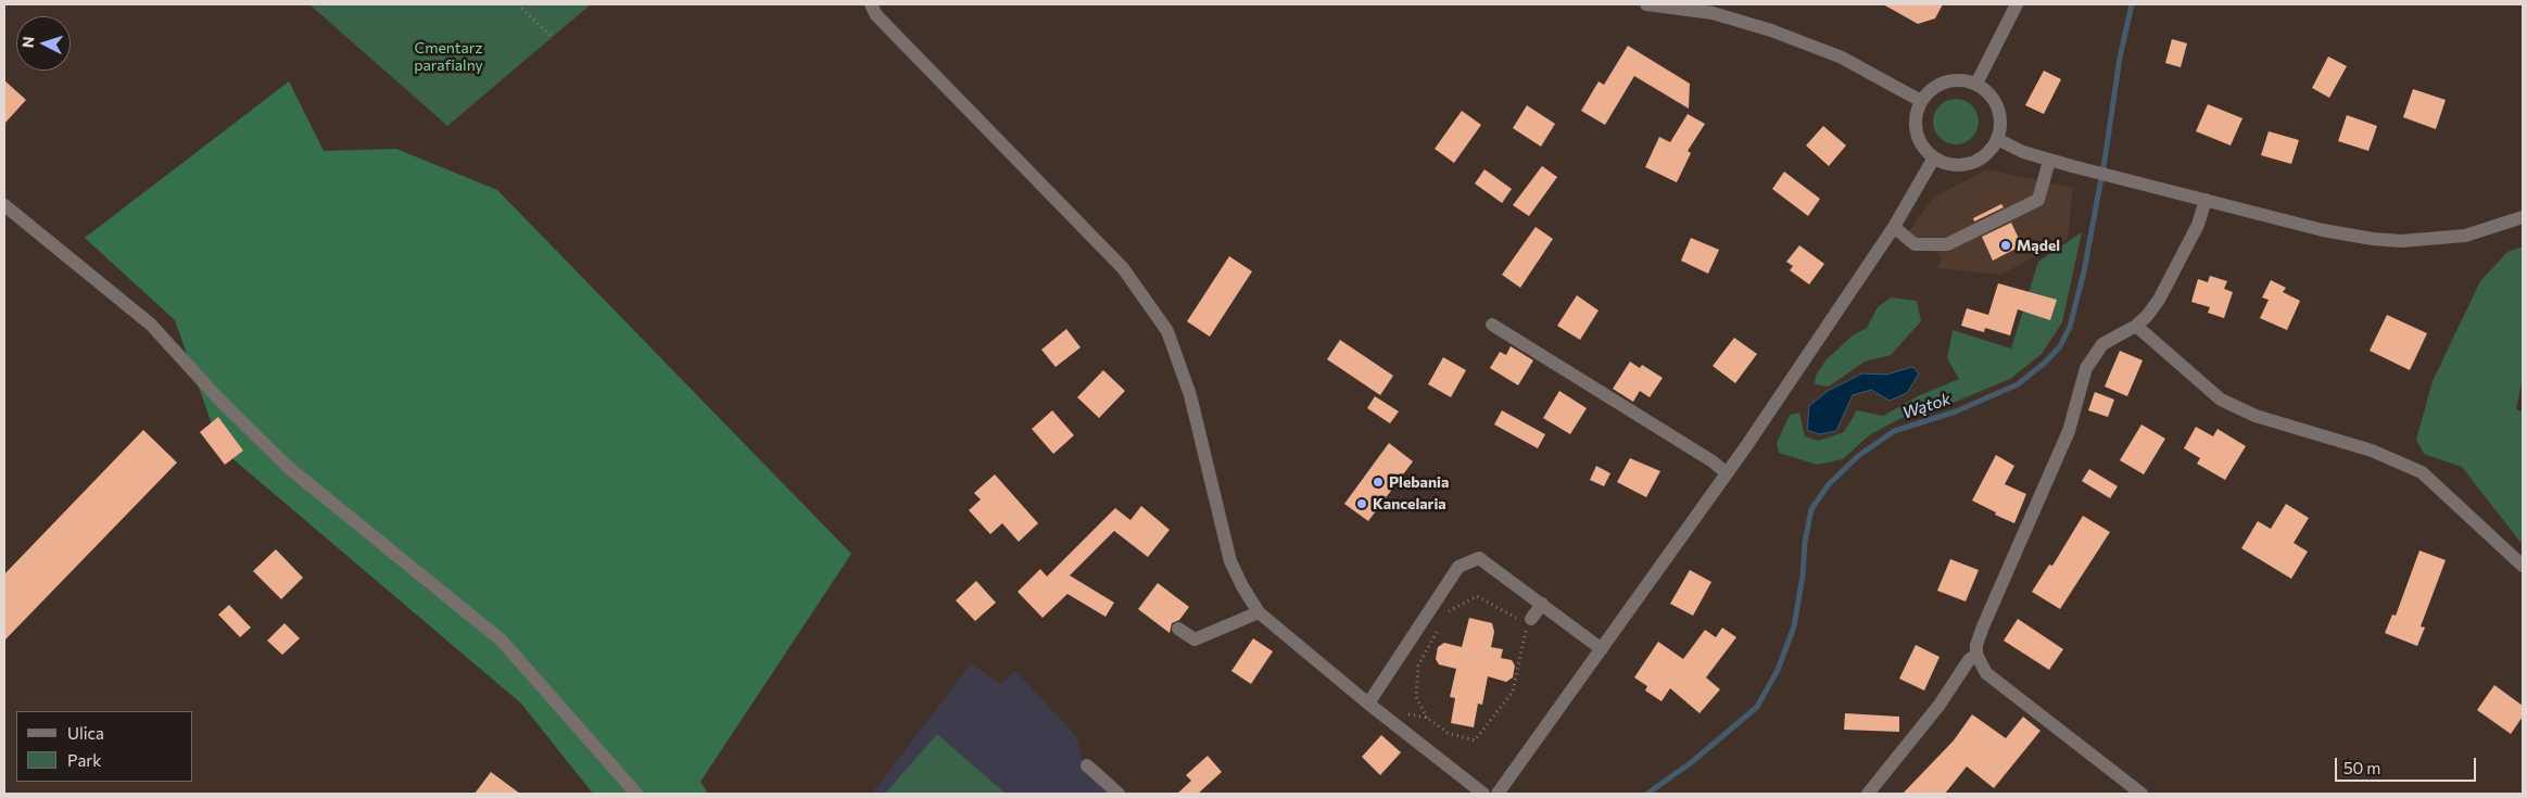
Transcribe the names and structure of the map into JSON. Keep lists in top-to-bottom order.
{
  "water": ["Wątok"],
  "parks": ["Cmentarz parafialny"],
  "places": ["Mądel", "Plebania", "Kancelaria"],
  "legend": ["Ulica", "Park"],
  "scale_bar": "50 m",
  "north": "left"
}
